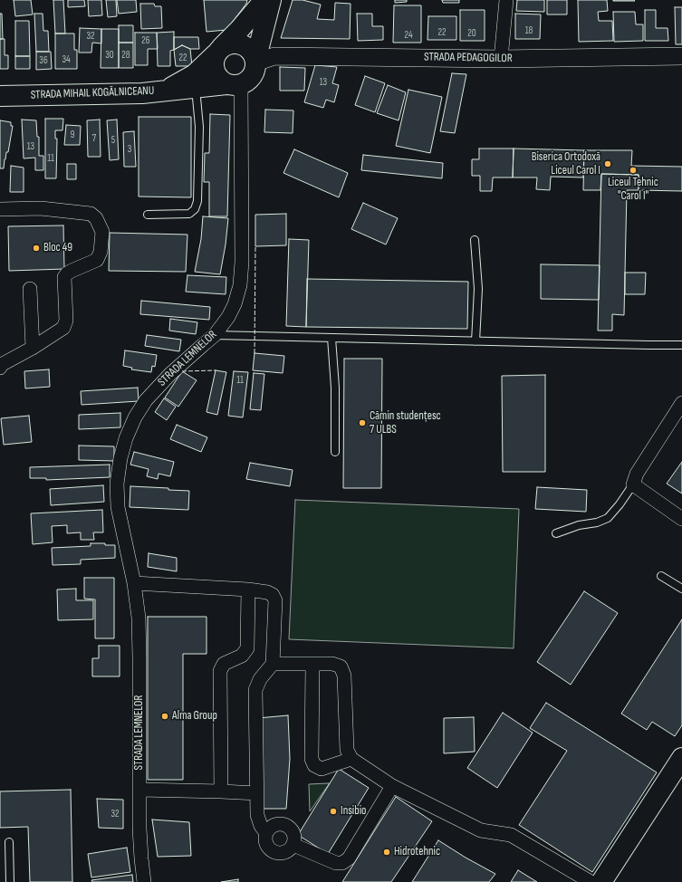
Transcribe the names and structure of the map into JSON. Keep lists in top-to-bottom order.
{
  "streets": {
    "main road": ["STRADA MIHAIL KOGĂLNICEANU"],
    "street": ["STRADA PEDAGOGILOR", "STRADA LEMNELOR"]
  },
  "crossings": [
    ["STRADA PEDAGOGILOR", "STRADA MIHAIL KOGĂLNICEANU"],
    ["STRADA PEDAGOGILOR", "STRADA LEMNELOR"],
    ["STRADA MIHAIL KOGĂLNICEANU", "STRADA LEMNELOR"]
  ],
  "places": [
    "Biserica Ortodoxă Liceul Carol I",
    "Liceul Tehnic \"Carol I\"",
    "Bloc 49",
    "Cămin studențesc 7 ULBS",
    "Alma Group",
    "Insibio",
    "Hidrotehnic"
  ],
  "house_numbers": [
    "18",
    "22",
    "20",
    "24",
    "32",
    "26",
    "30",
    "28",
    "22",
    "34",
    "36",
    "13",
    "9",
    "7",
    "5",
    "13",
    "3",
    "11",
    "11",
    "32"
  ]
}
